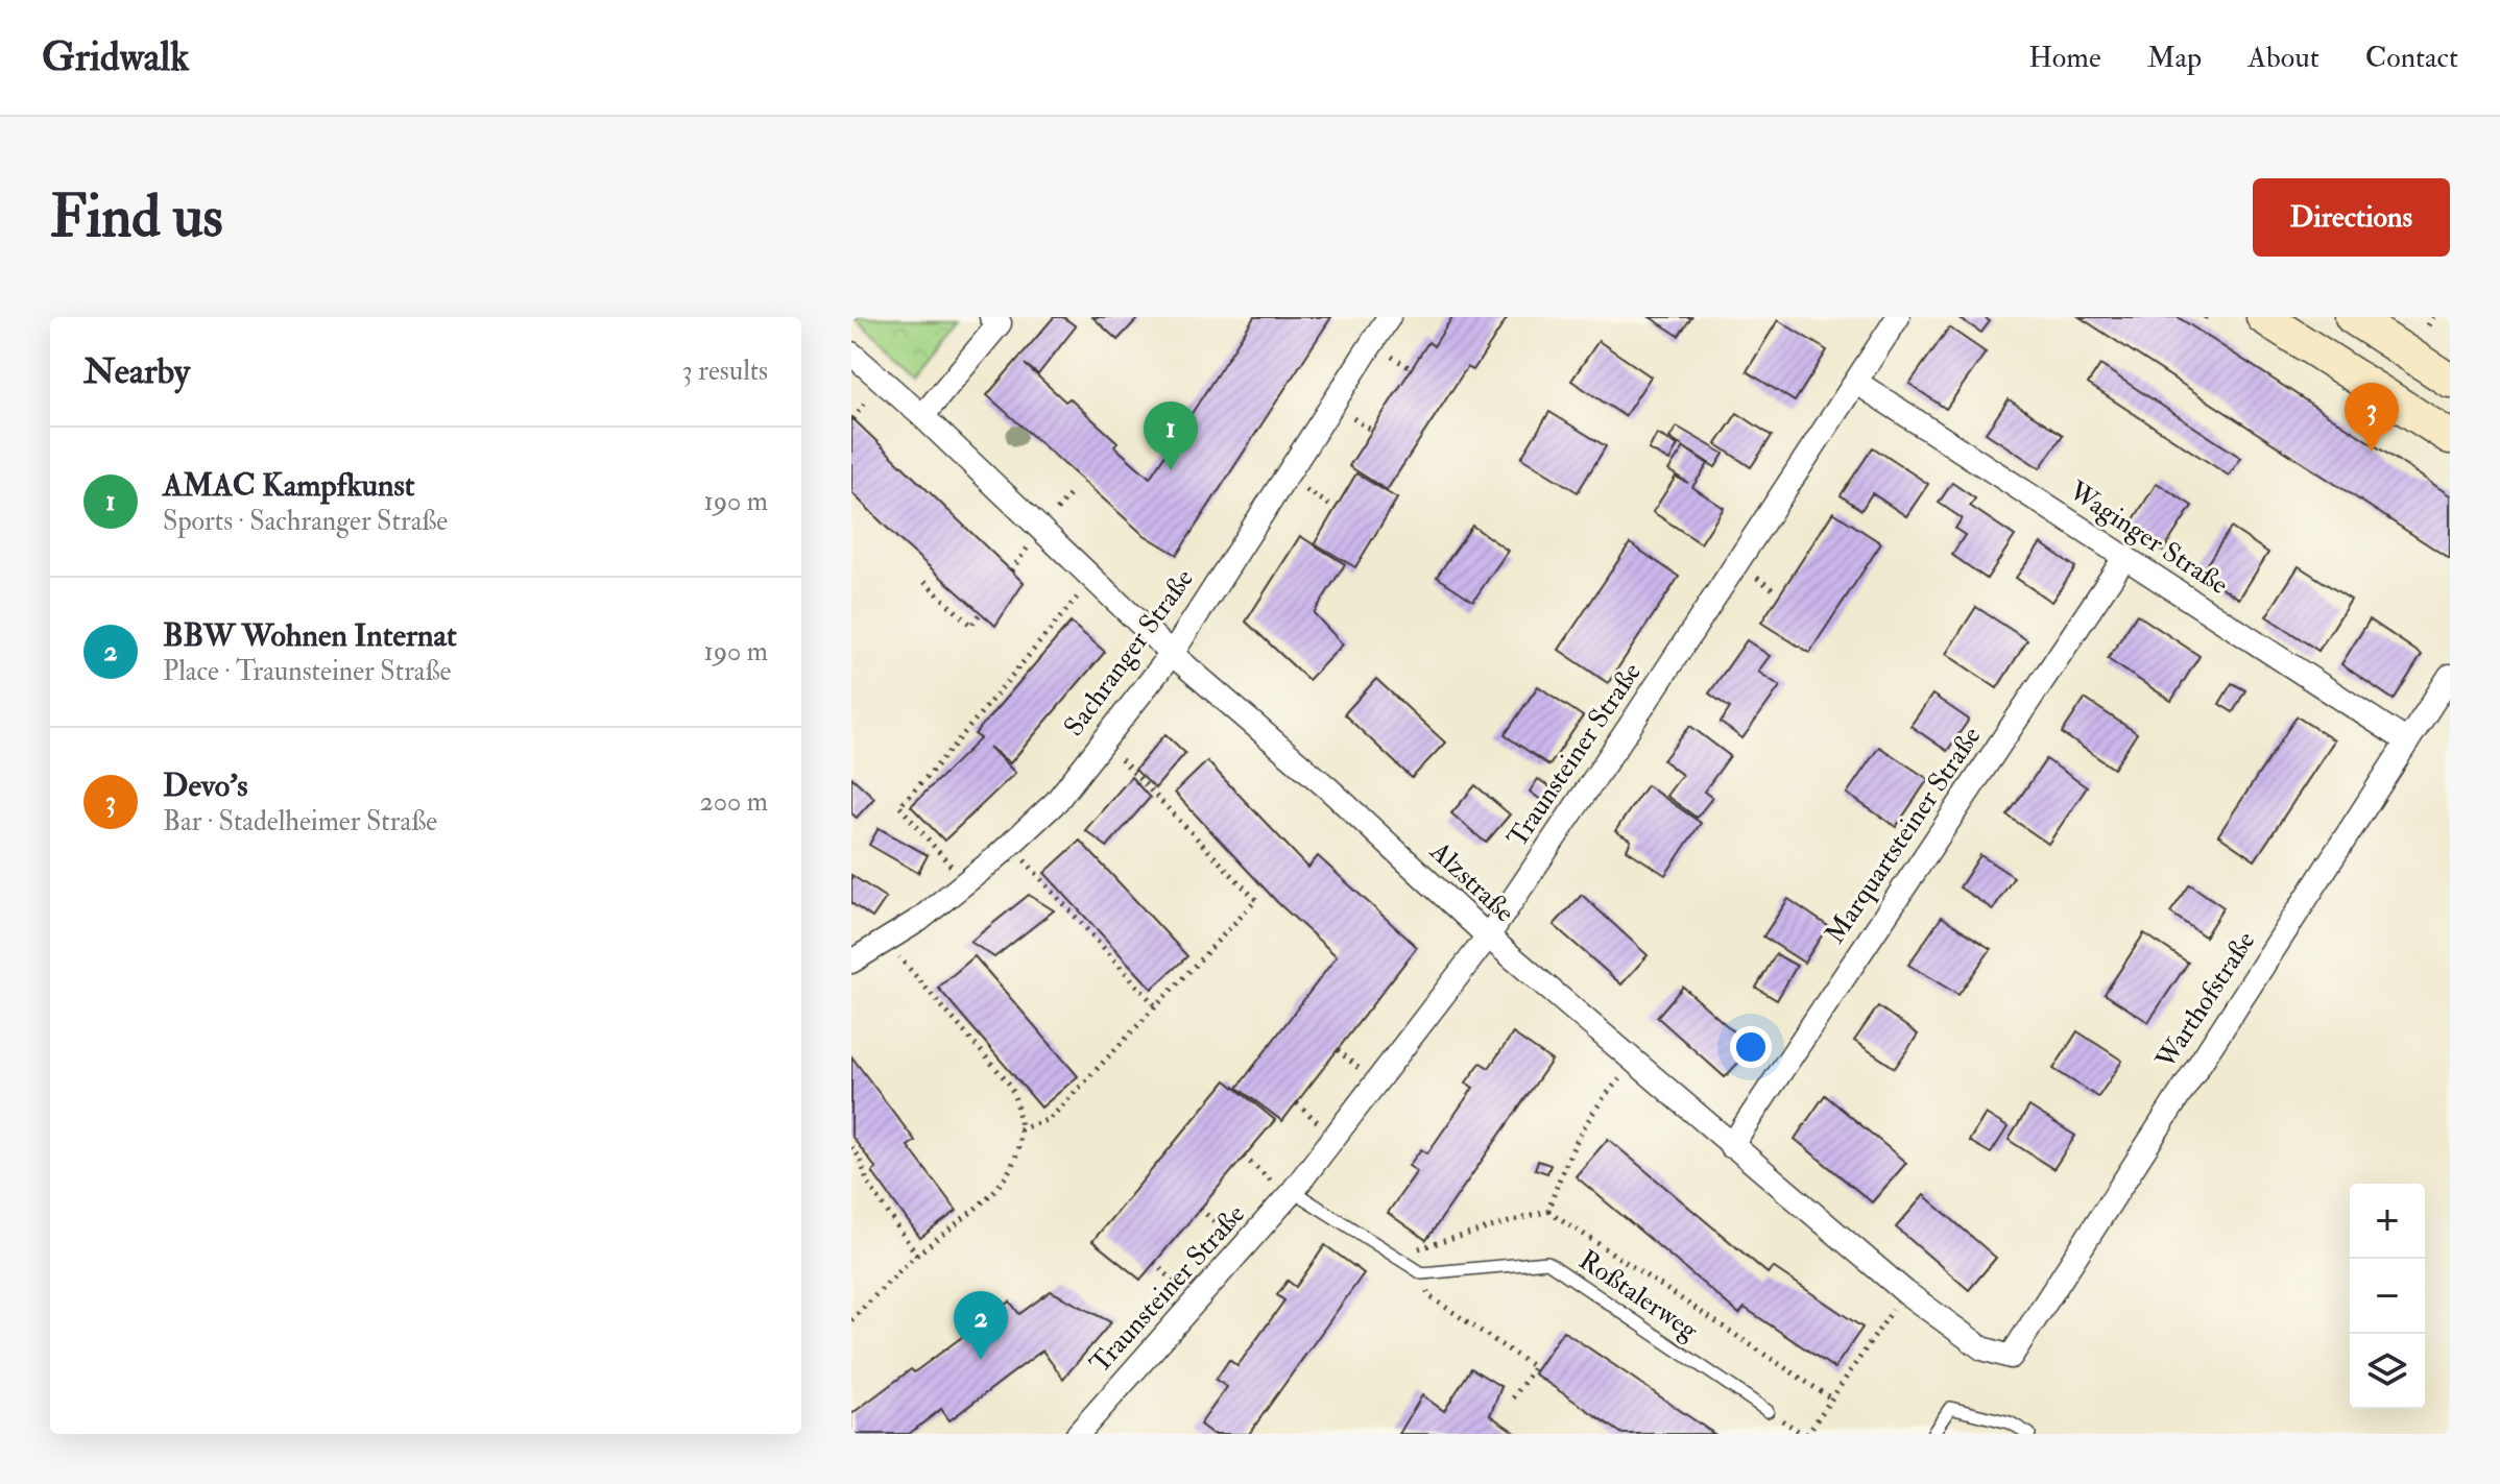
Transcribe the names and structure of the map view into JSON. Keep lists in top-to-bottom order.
{
  "streets": {
    "street": [
      "Waginger Straße",
      "Sachranger Straße",
      "Traunsteiner Straße",
      "Marquartsteiner Straße",
      "Alzstraße",
      "Warthofstraße"
    ],
    "lane": ["Roßtalerweg"]
  },
  "crossings": [
    ["Waginger Straße", "Traunsteiner Straße"],
    ["Waginger Straße", "Marquartsteiner Straße"],
    ["Waginger Straße", "Warthofstraße"],
    ["Sachranger Straße", "Alzstraße"],
    ["Traunsteiner Straße", "Alzstraße"],
    ["Marquartsteiner Straße", "Alzstraße"],
    ["Alzstraße", "Warthofstraße"]
  ],
  "page": {
    "header": "Gridwalk",
    "nav": [
      "Home",
      "Map",
      "About",
      "Contact"
    ],
    "buttons": "Directions",
    "title": "Find us",
    "heading": ["Nearby", "3 results"],
    "pins": ["3", "1", "2"],
    "list": [
      {
        "mark": "1",
        "name": "AMAC Kampfkunst",
        "note": "Sports · Sachranger Straße",
        "value": "190 m"
      },
      {
        "mark": "2",
        "name": "BBW Wohnen Internat",
        "note": "Place · Traunsteiner Straße",
        "value": "190 m"
      },
      {
        "mark": "3",
        "name": "Devo's",
        "note": "Bar · Stadelheimer Straße",
        "value": "200 m"
      }
    ],
    "map_buttons": ["+", "−"]
  }
}
